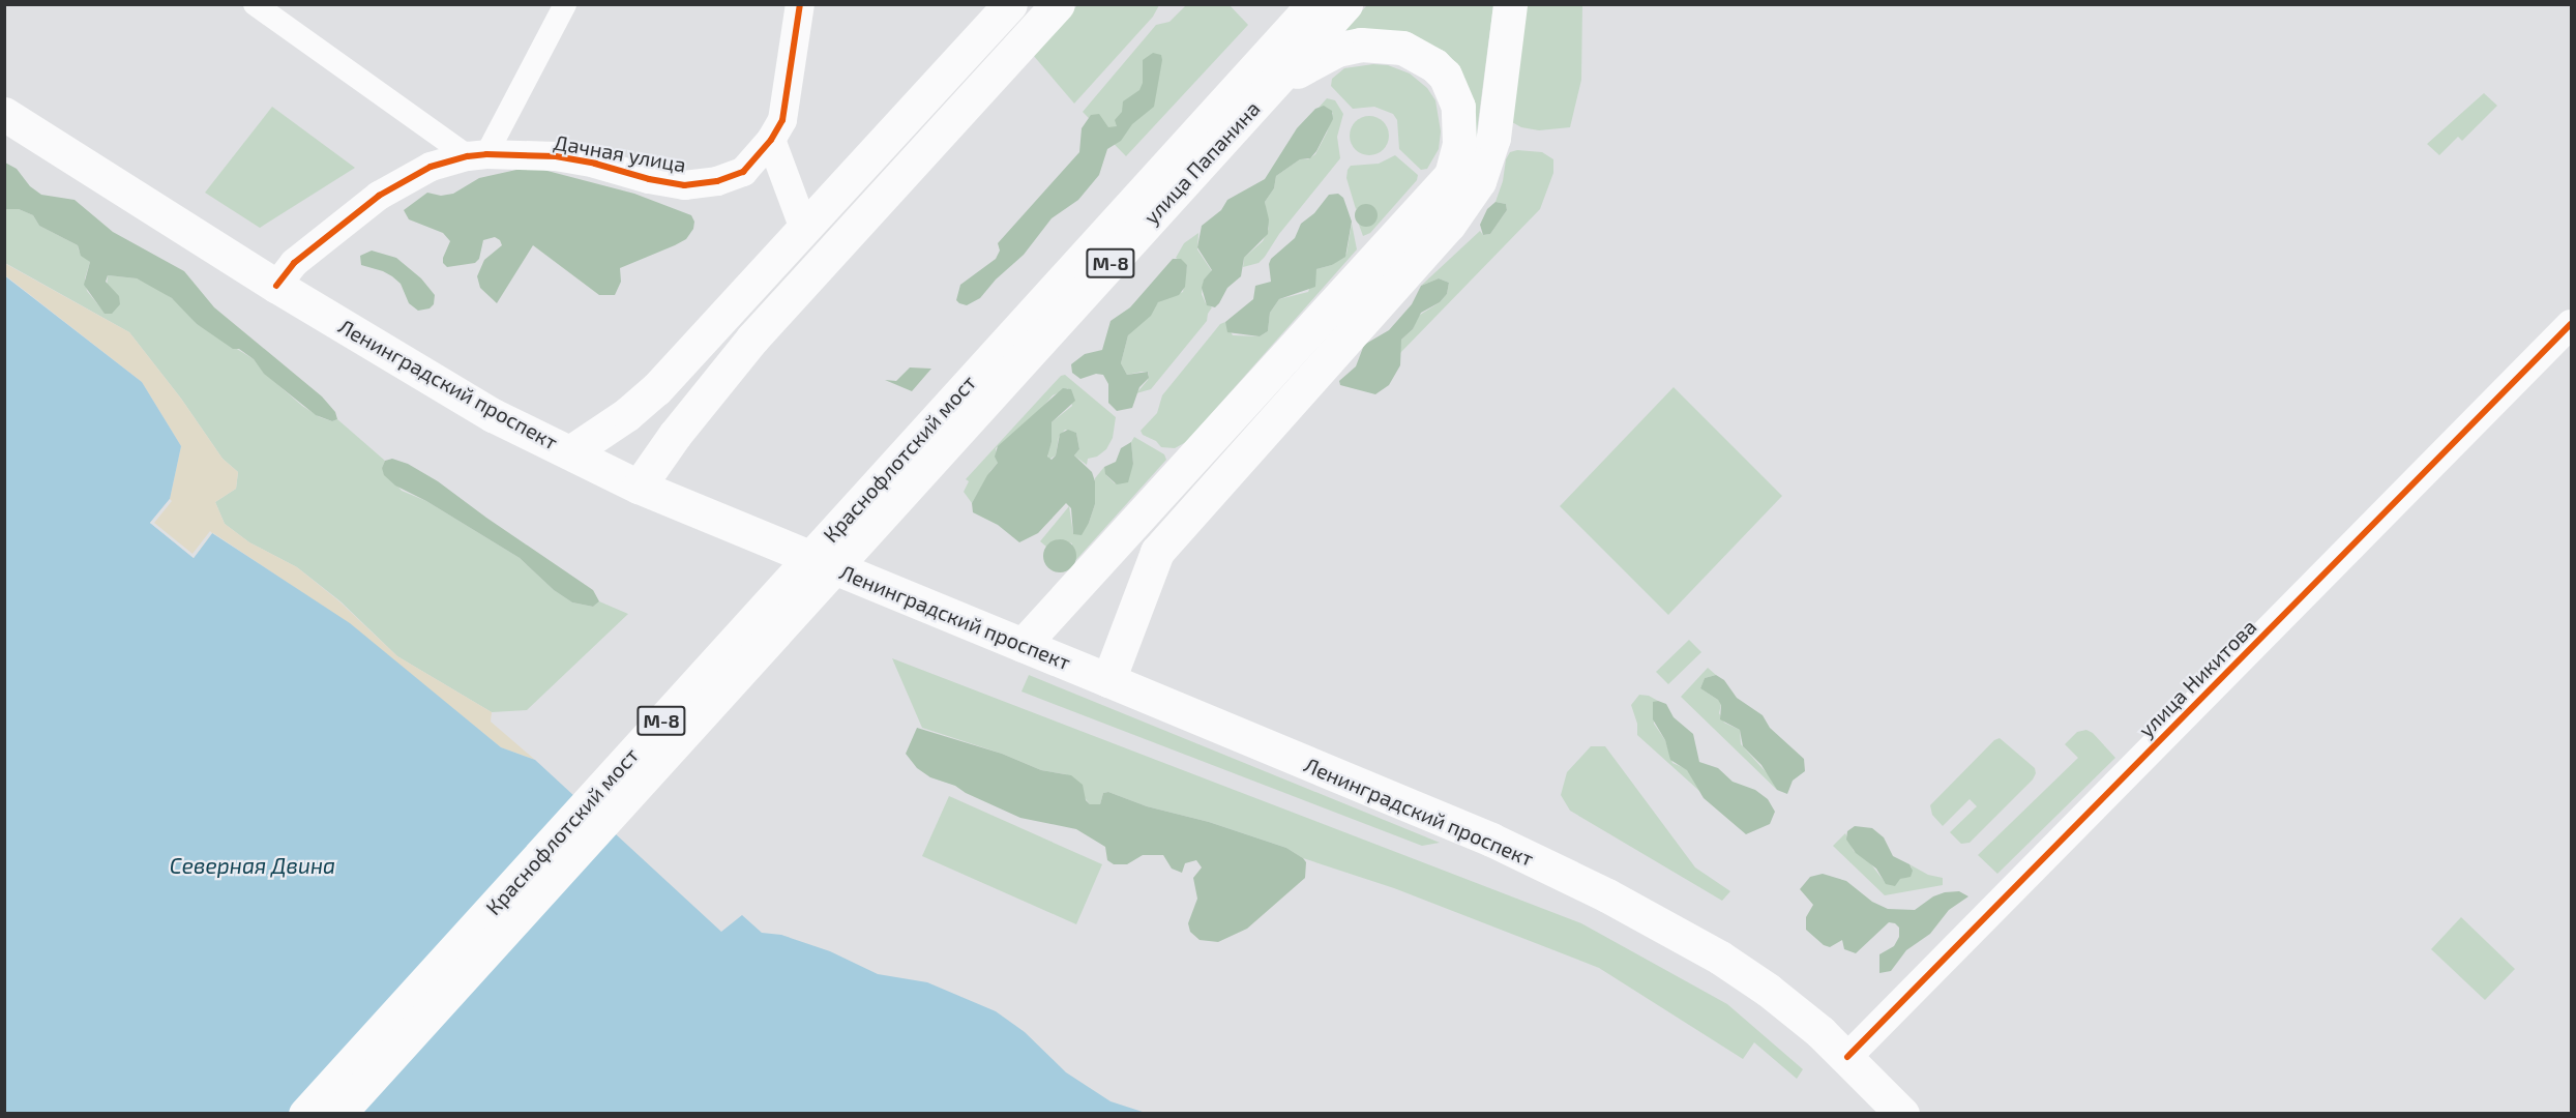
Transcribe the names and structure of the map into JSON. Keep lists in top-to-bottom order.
{
  "streets": {
    "main road": [
      "улица Папанина",
      "М-8",
      "Ленинградский проспект",
      "Краснофлотский мост"
    ],
    "street": ["Дачная улица", "улица Никитова"]
  },
  "crossings": [
    ["Дачная улица", "Ленинградский проспект"],
    ["улица Папанина", "Краснофлотский мост"],
    ["Ленинградский проспект", "улица Никитова"]
  ],
  "water": ["Северная Двина"]
}
